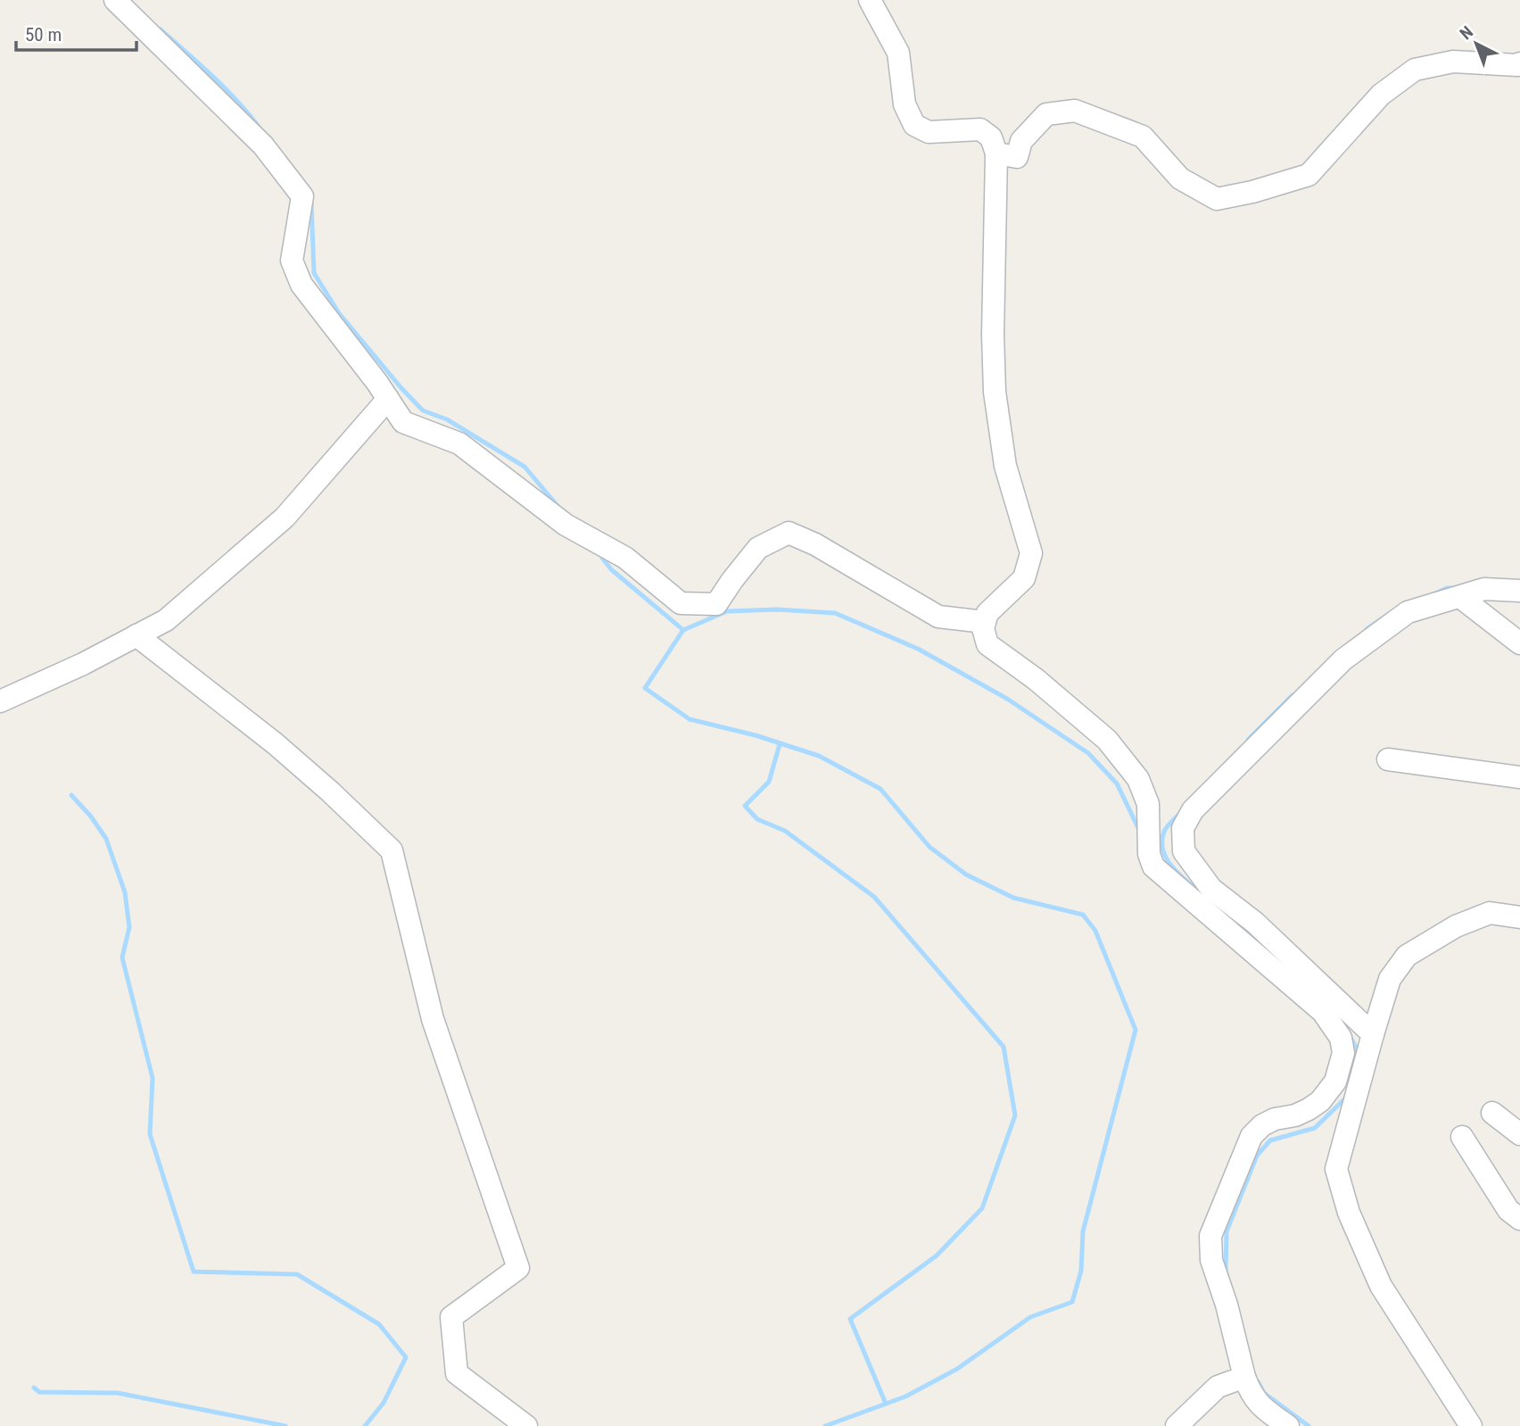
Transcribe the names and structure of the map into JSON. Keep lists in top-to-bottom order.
{
  "scale_bar": "50 m",
  "north": "top left"
}
